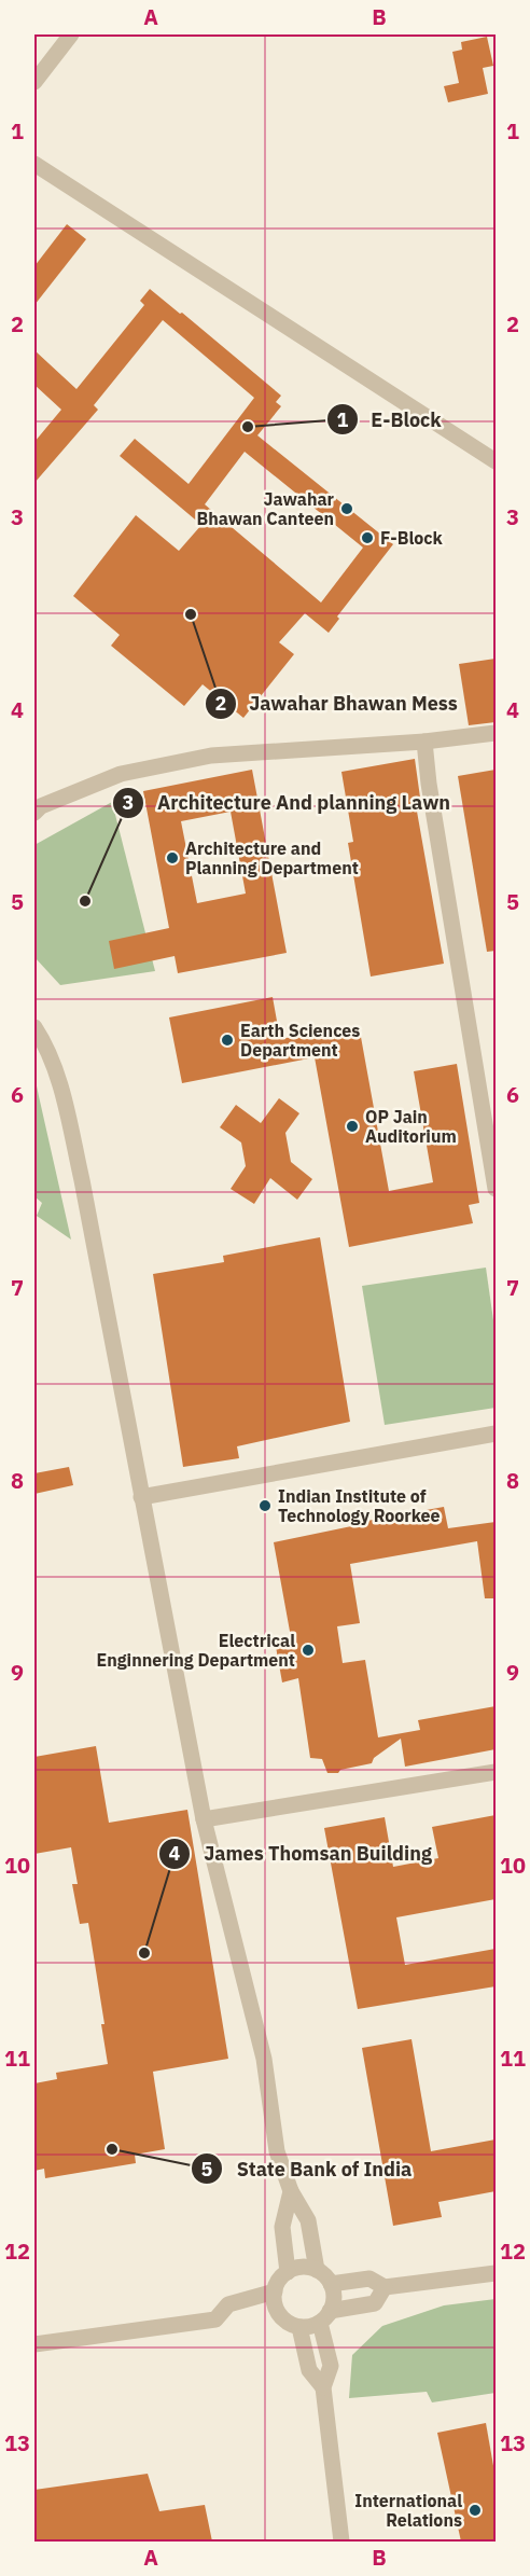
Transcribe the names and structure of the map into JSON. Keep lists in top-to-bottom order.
{
  "places": [
    "E-Block",
    "Jawahar Bhawan Canteen",
    "F-Block",
    "Jawahar Bhawan Mess",
    "Architecture and Planning Department",
    "Architecture And planning Lawn",
    "Earth Sciences Department",
    "OP Jain Auditorium",
    "Indian Institute of Technology Roorkee",
    "Electrical Enginnering Department",
    "James Thomsan Building",
    "State Bank of India",
    "International Relations"
  ],
  "grid": {
    "columns": ["A", "B"],
    "rows": [
      "1",
      "2",
      "3",
      "4",
      "5",
      "6",
      "7",
      "8",
      "9",
      "10",
      "11",
      "12",
      "13"
    ]
  }
}
